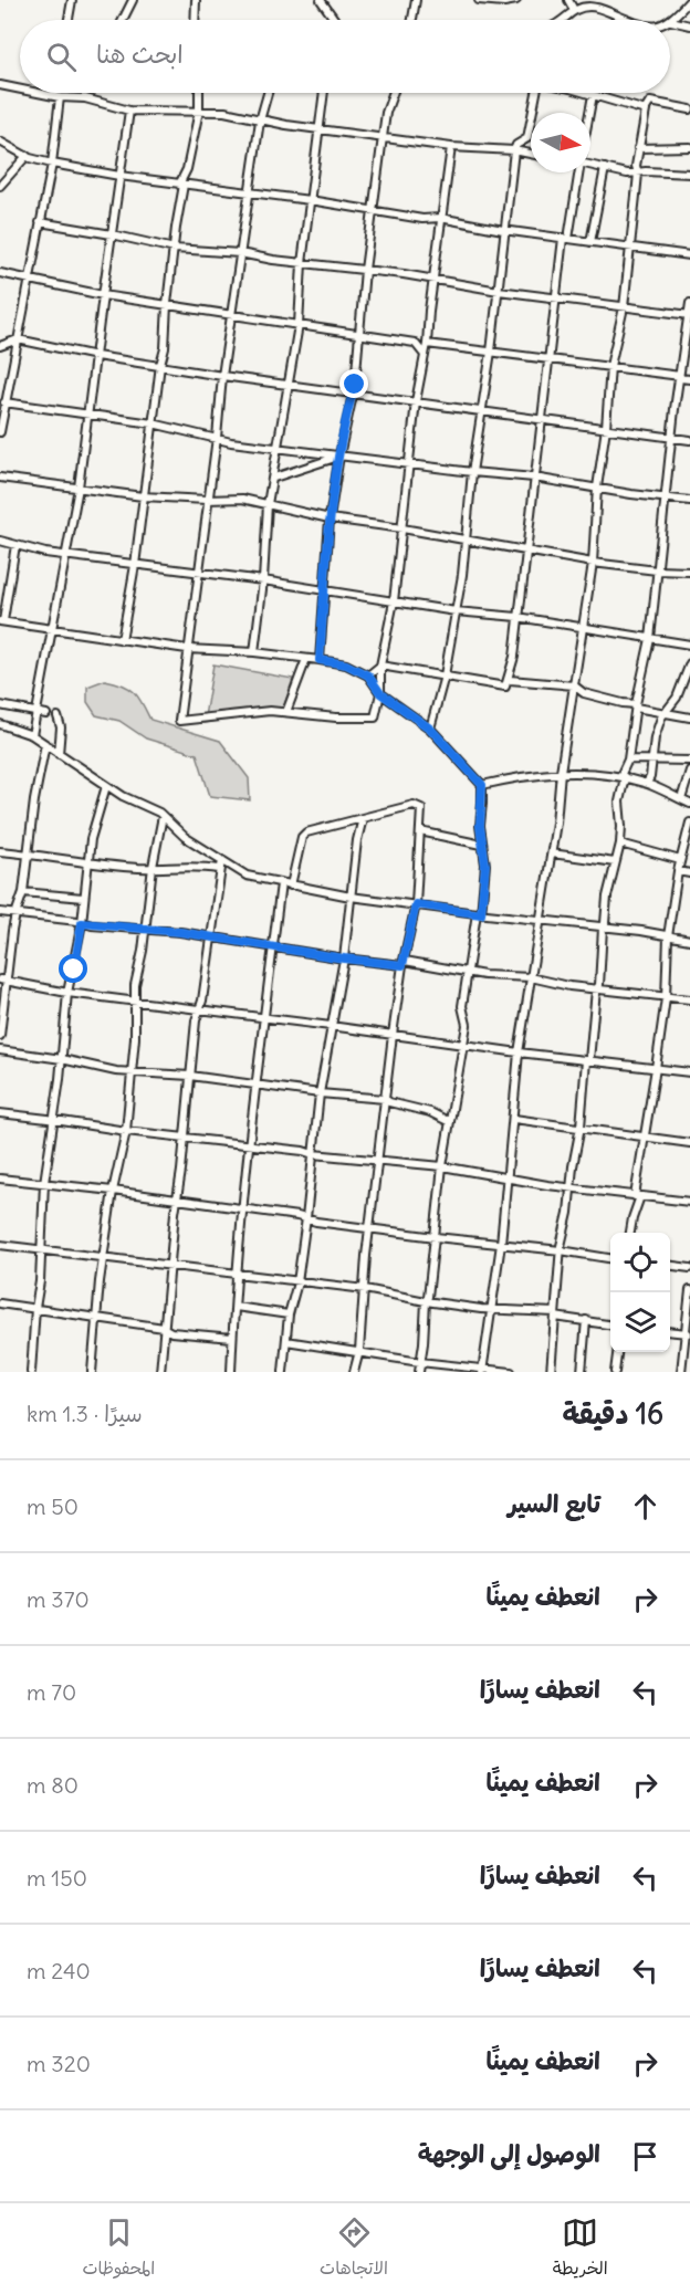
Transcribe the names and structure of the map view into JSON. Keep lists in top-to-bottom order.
{
  "north": "right",
  "page": {
    "search": "ابحث هنا",
    "heading": ["16 دقيقة", "سيرًا · 1.3 km"],
    "list": [
      ["تابع السير", "50 m"],
      ["انعطف يمينًا", "370 m"],
      ["انعطف يسارًا", "70 m"],
      ["انعطف يمينًا", "80 m"],
      ["انعطف يسارًا", "150 m"],
      ["انعطف يسارًا", "240 m"],
      ["انعطف يمينًا", "320 m"],
      "الوصول إلى الوجهة"
    ],
    "nav": ["الخريطة", "الاتجاهات", "المحفوظات"]
  }
}
